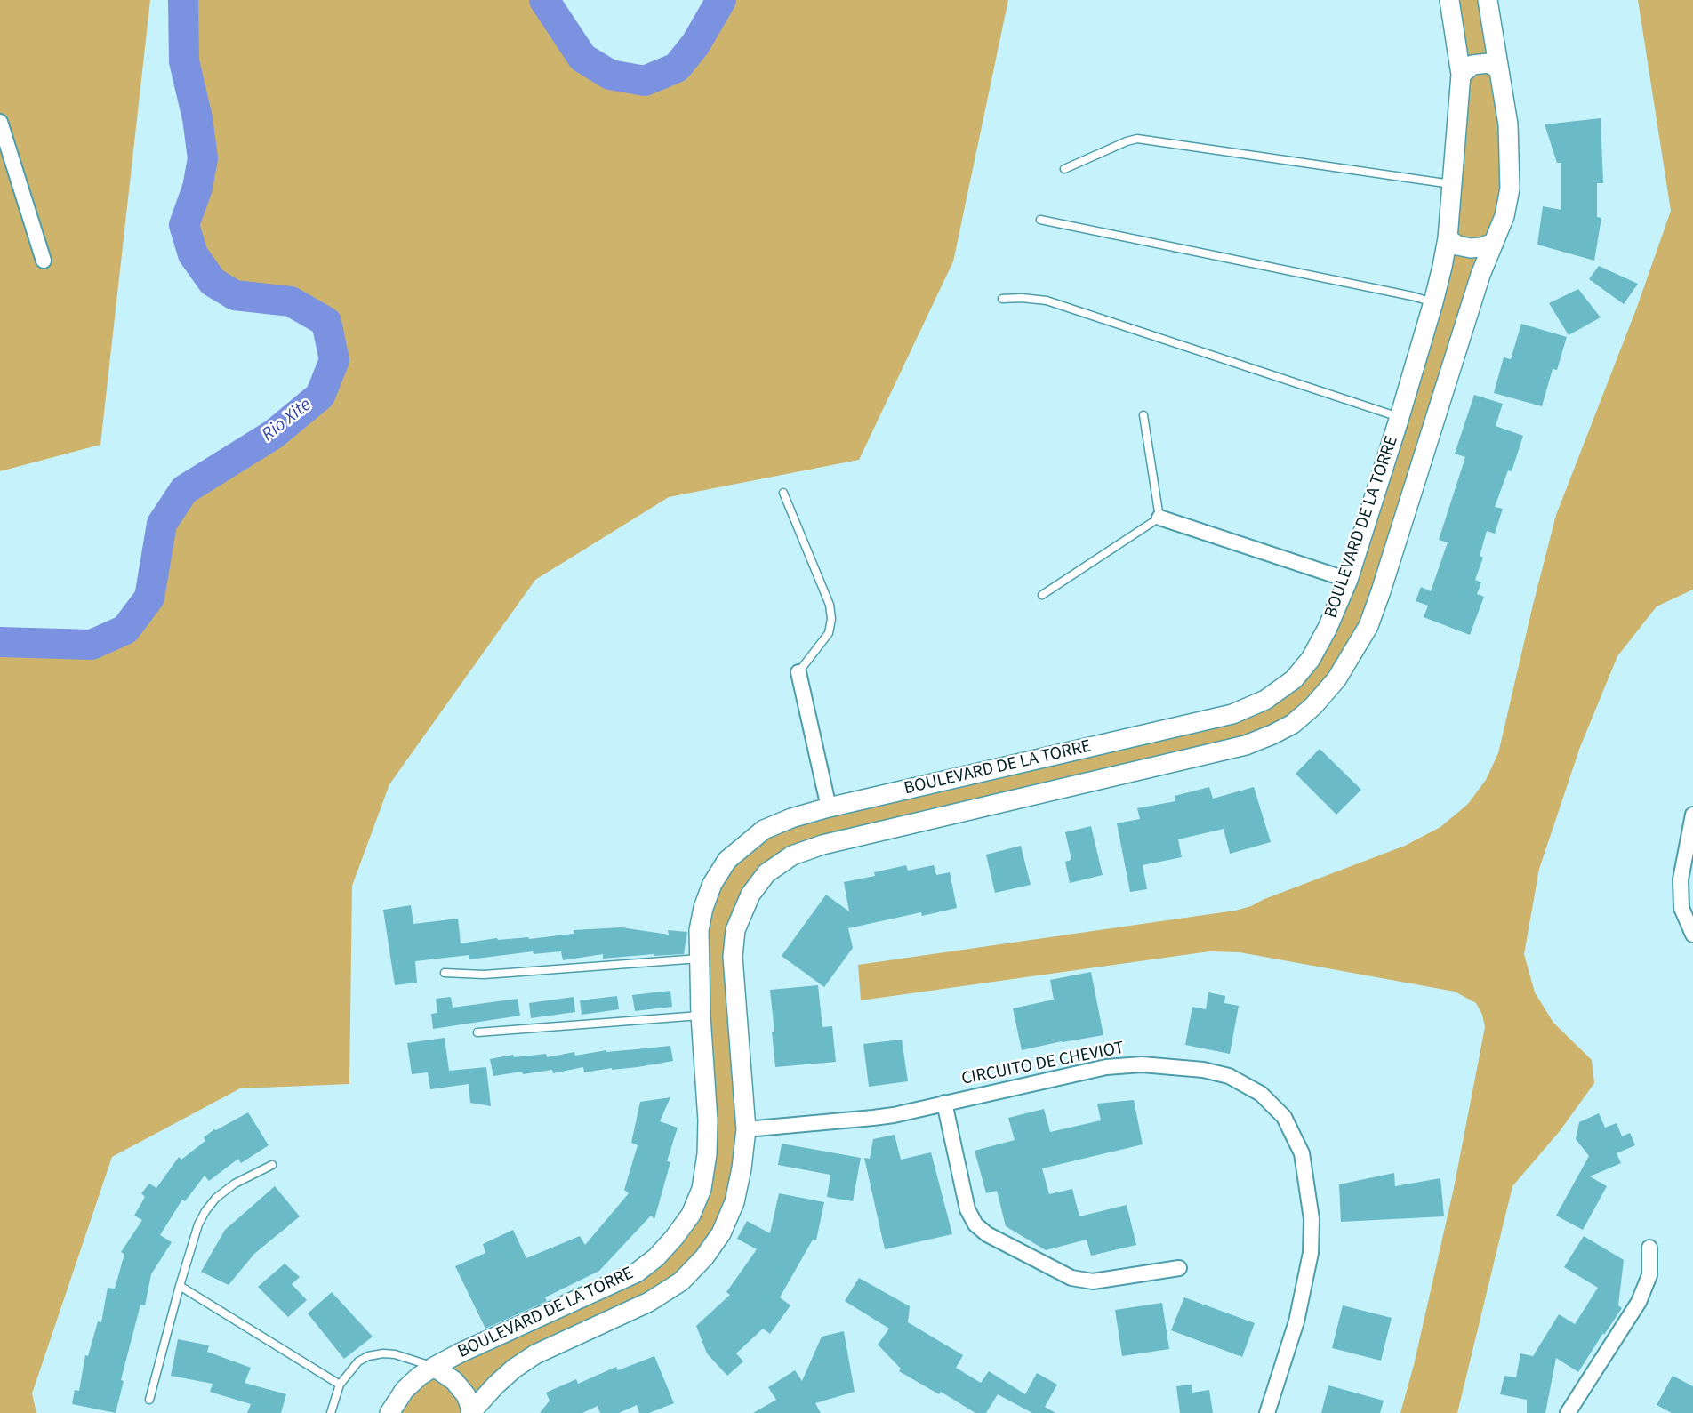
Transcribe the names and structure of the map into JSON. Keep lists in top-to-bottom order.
{
  "streets": {
    "street": ["BOULEVARD DE LA TORRE", "CIRCUITO DE CHEVIOT"]
  },
  "crossings": [
    ["BOULEVARD DE LA TORRE", "CIRCUITO DE CHEVIOT"]
  ],
  "water": ["Rio Xite"]
}
